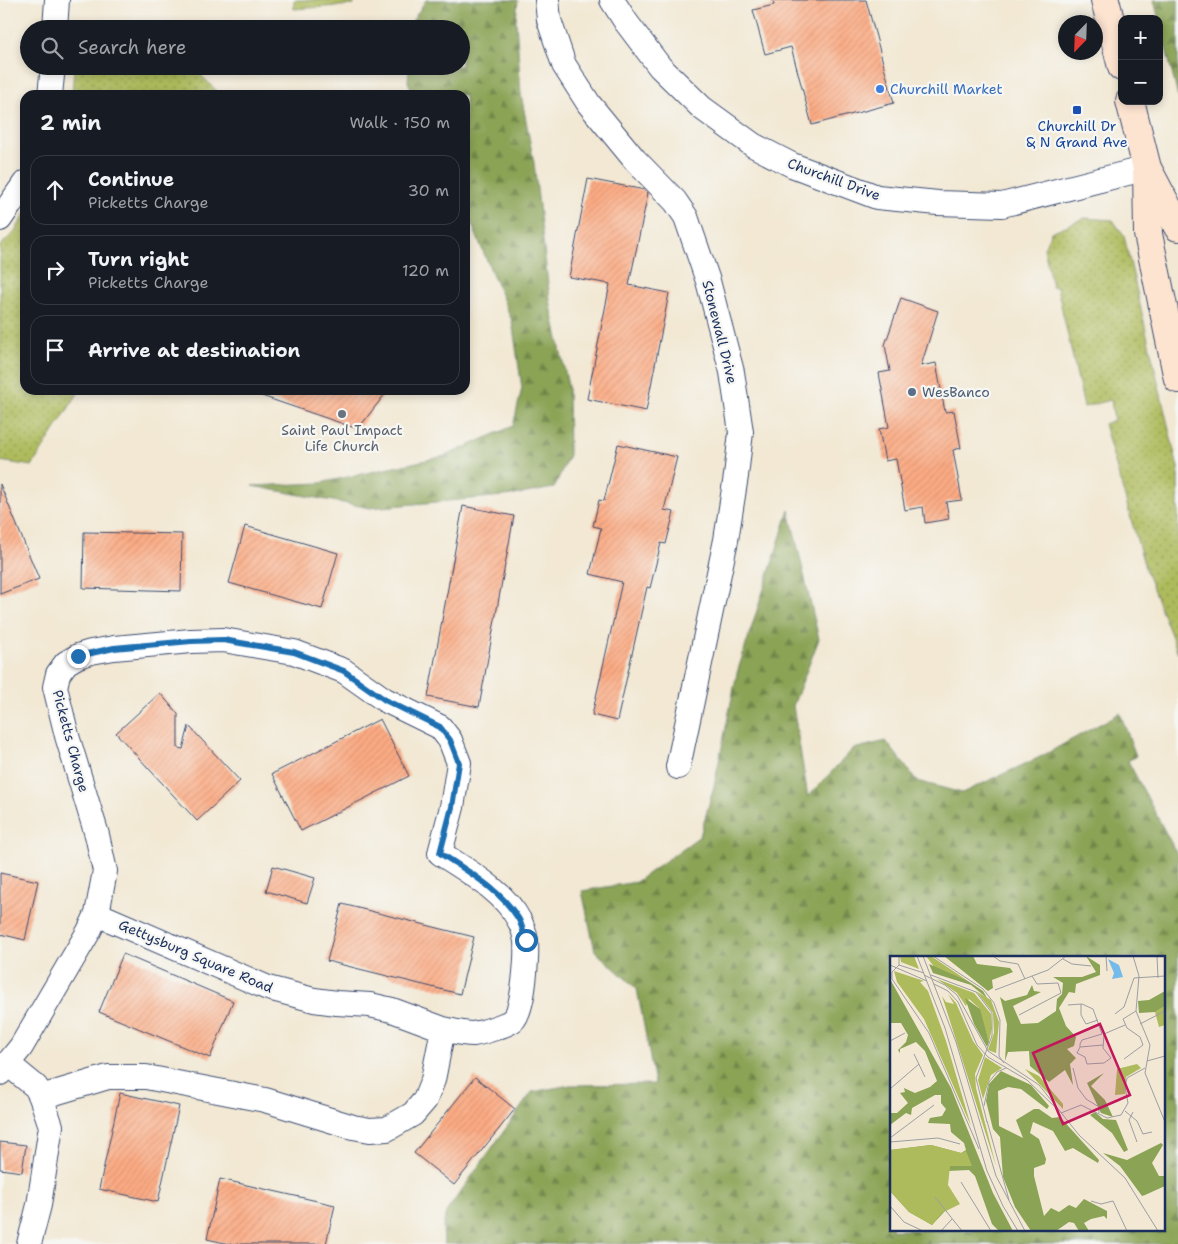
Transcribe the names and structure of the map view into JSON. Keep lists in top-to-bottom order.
{
  "streets": {
    "street": [
      "Churchill Drive",
      "Stonewall Drive",
      "Picketts Charge",
      "Gettysburg Square Road"
    ]
  },
  "crossings": [
    ["Picketts Charge", "Gettysburg Square Road"]
  ],
  "places": {
    "other": ["Churchill Market", "WesBanco", "Saint Paul Impact Life Church"],
    "transit": ["Churchill Dr & N Grand Ave"]
  },
  "north": "bottom left",
  "page": {
    "map_buttons": ["+", "−"],
    "search": "Search here",
    "heading": ["2 min", "Walk · 150 m"],
    "list": [
      ["Continue", "Picketts Charge", "30 m"],
      ["Turn right", "Picketts Charge", "120 m"],
      "Arrive at destination"
    ]
  }
}
